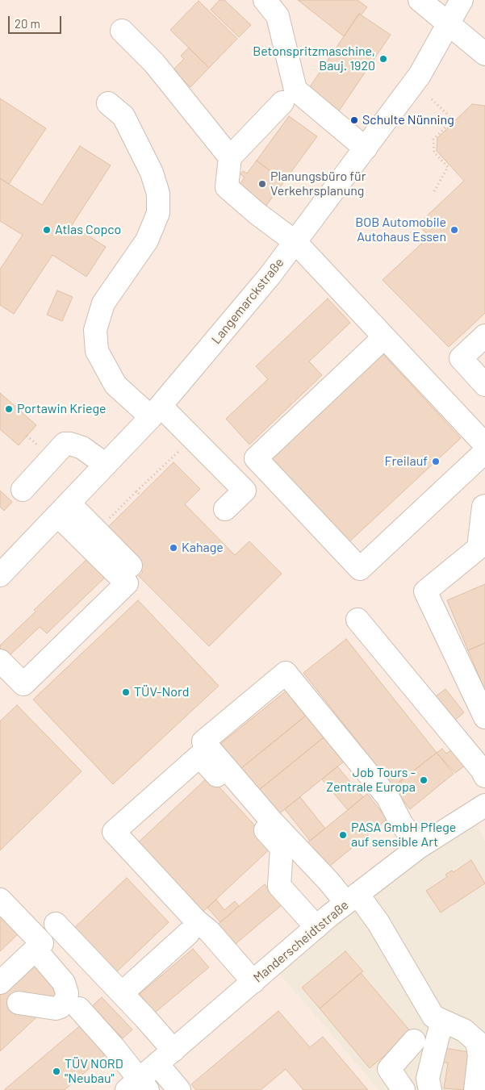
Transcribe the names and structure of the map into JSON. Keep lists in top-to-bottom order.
{
  "streets": {
    "street": ["Langemarckstraße", "Manderscheidtstraße"]
  },
  "places": [
    "Betonspritzmaschine, Bauj. 1920",
    "Schulte Nünning",
    "Planungsbüro für Verkehrsplanung",
    "Atlas Copco",
    "BOB Automobile Autohaus Essen",
    "Portawin Kriege",
    "Freilauf",
    "Kahage",
    "TÜV-Nord",
    "Job Tours - Zentrale Europa",
    "PASA GmbH Pflege auf sensible Art",
    "TÜV NORD \"Neubau\""
  ],
  "scale_bar": "20 m"
}
